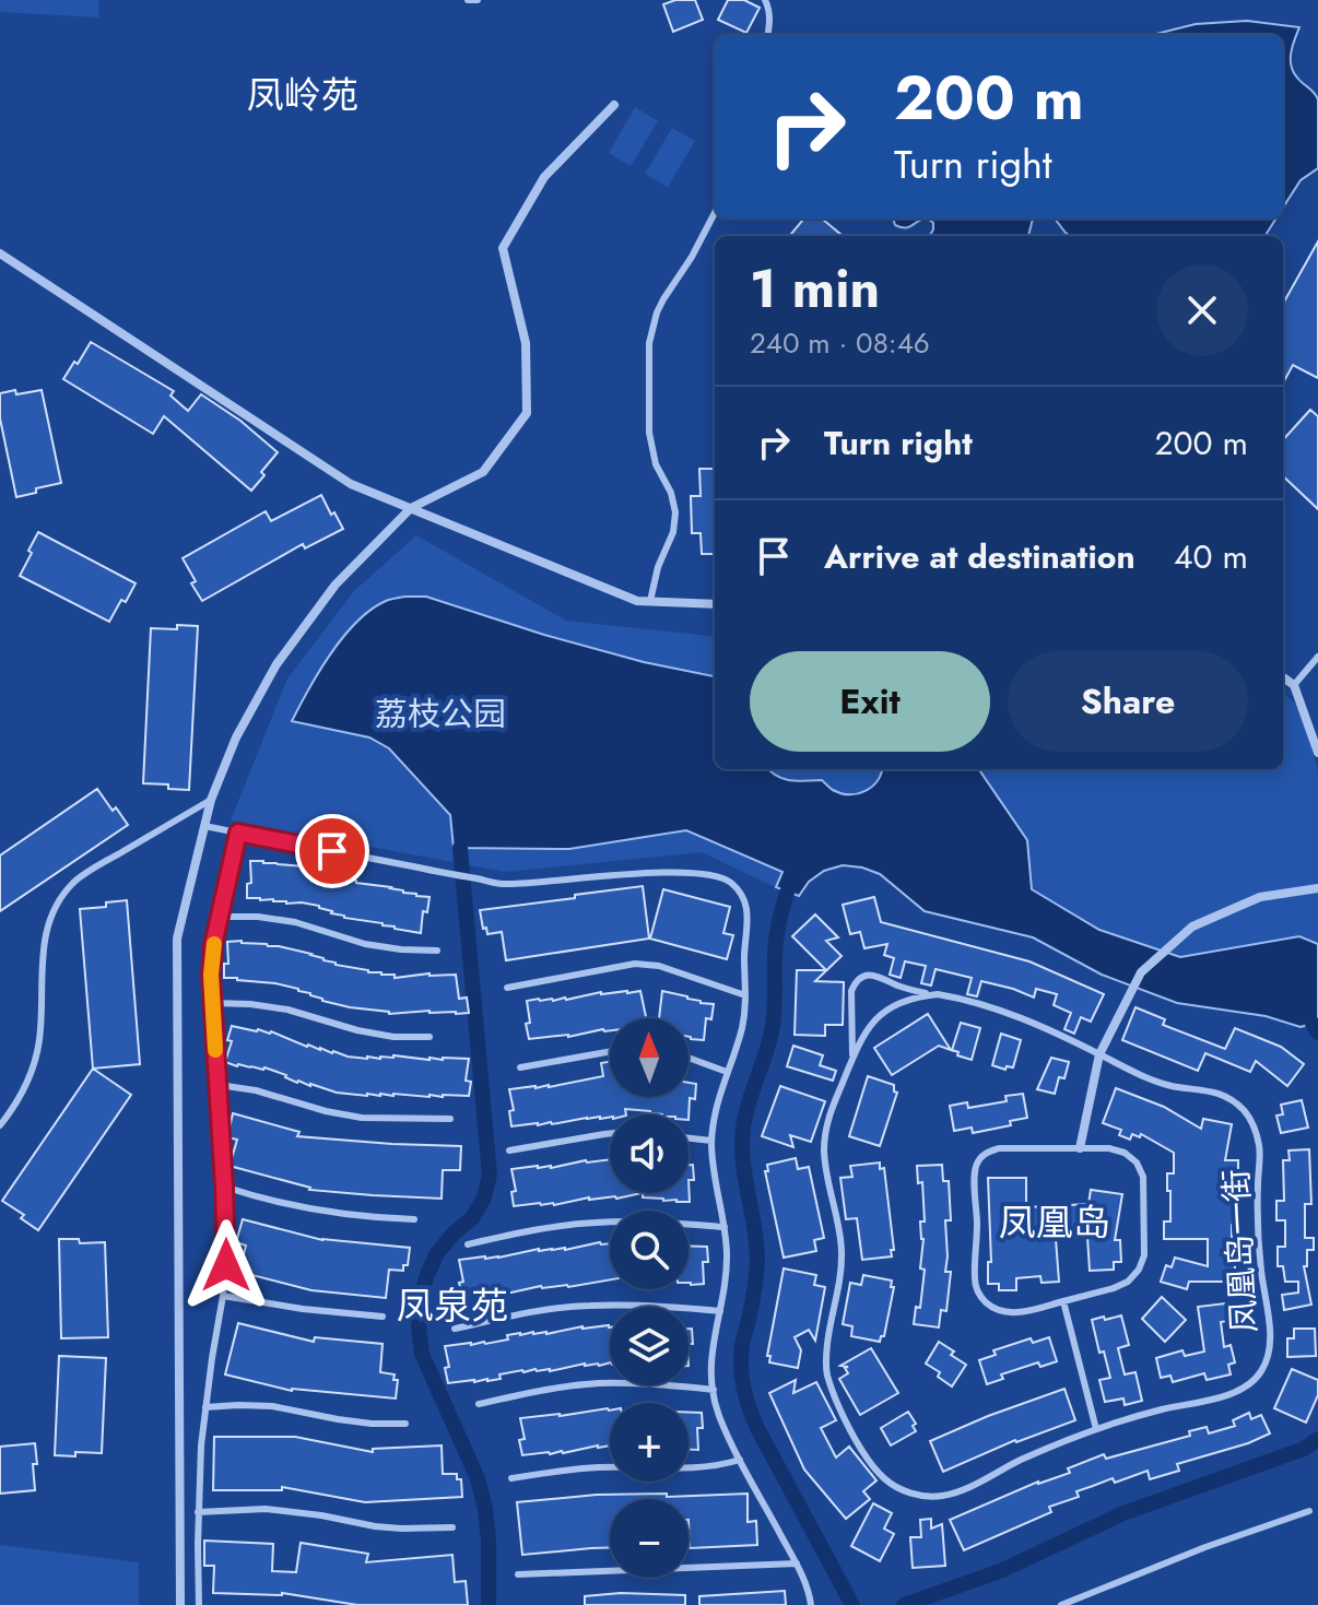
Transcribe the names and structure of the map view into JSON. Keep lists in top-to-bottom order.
{
  "streets": {
    "lane": ["凤凰岛一街"]
  },
  "districts": ["凤岭苑", "凤凰岛", "凤泉苑"],
  "parks": ["荔枝公园"],
  "north": "top",
  "page": {
    "turn": ["200 m", "Turn right"],
    "heading": ["1 min", "240 m · 08:46"],
    "list": [
      {
        "name": "Turn right",
        "value": "200 m"
      },
      {
        "name": "Arrive at destination",
        "value": "40 m"
      }
    ],
    "buttons": ["Exit", "Share"],
    "map_buttons": ["+", "−"]
  }
}
